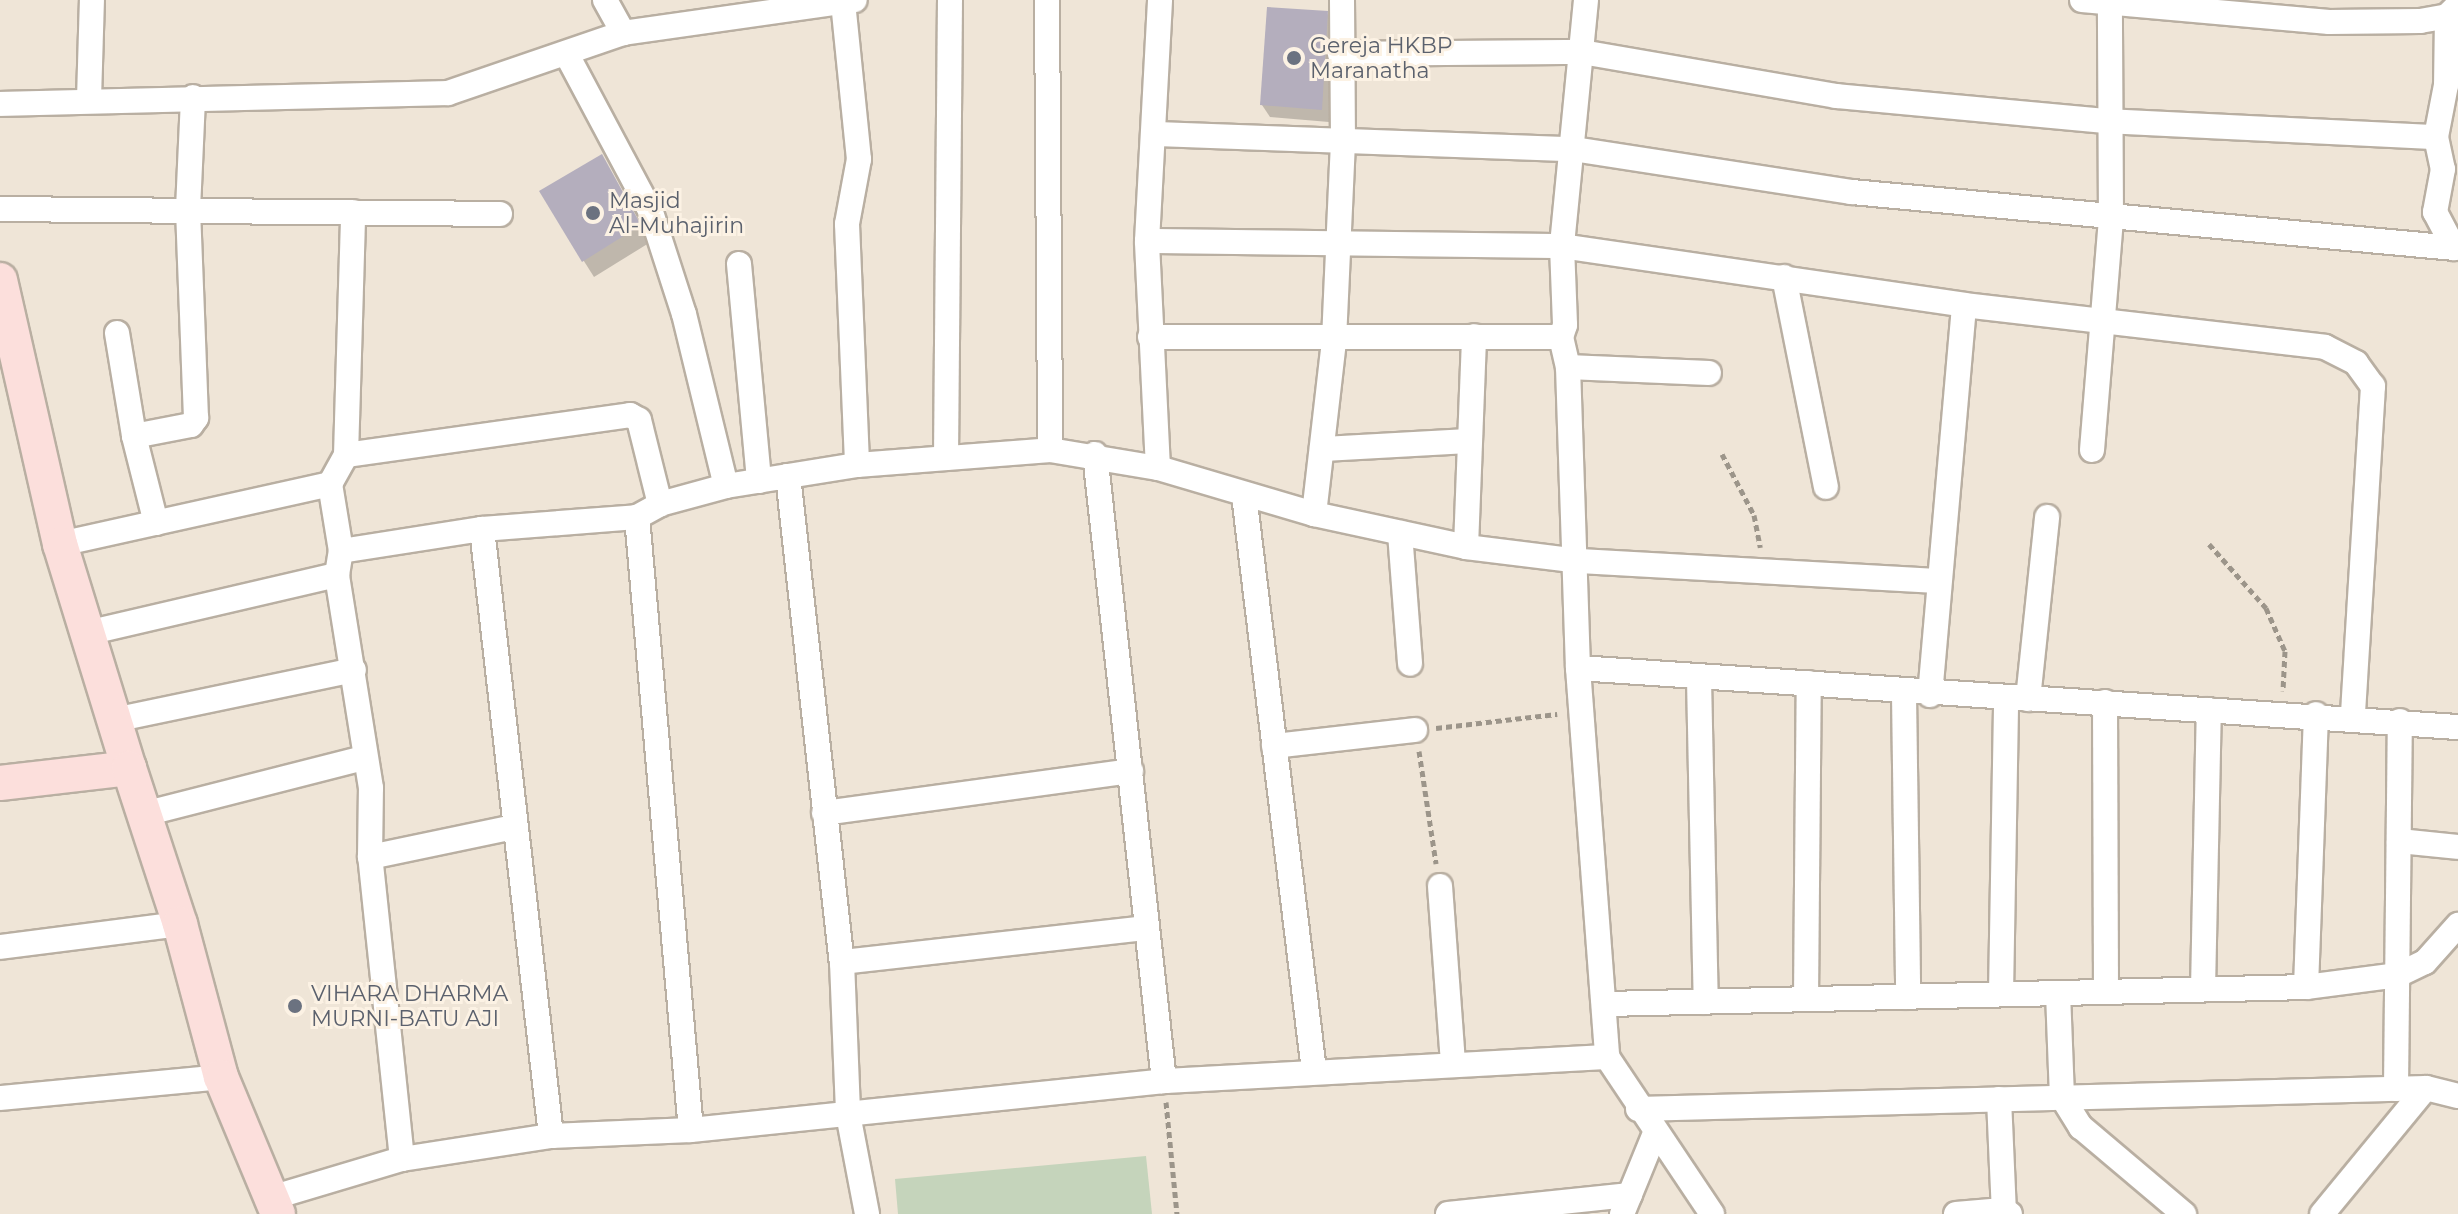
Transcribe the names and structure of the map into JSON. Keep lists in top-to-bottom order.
{
  "places": ["Gereja HKBP Maranatha", "Masjid Al-Muhajirin", "VIHARA DHARMA MURNI-BATU AJI"]
}
